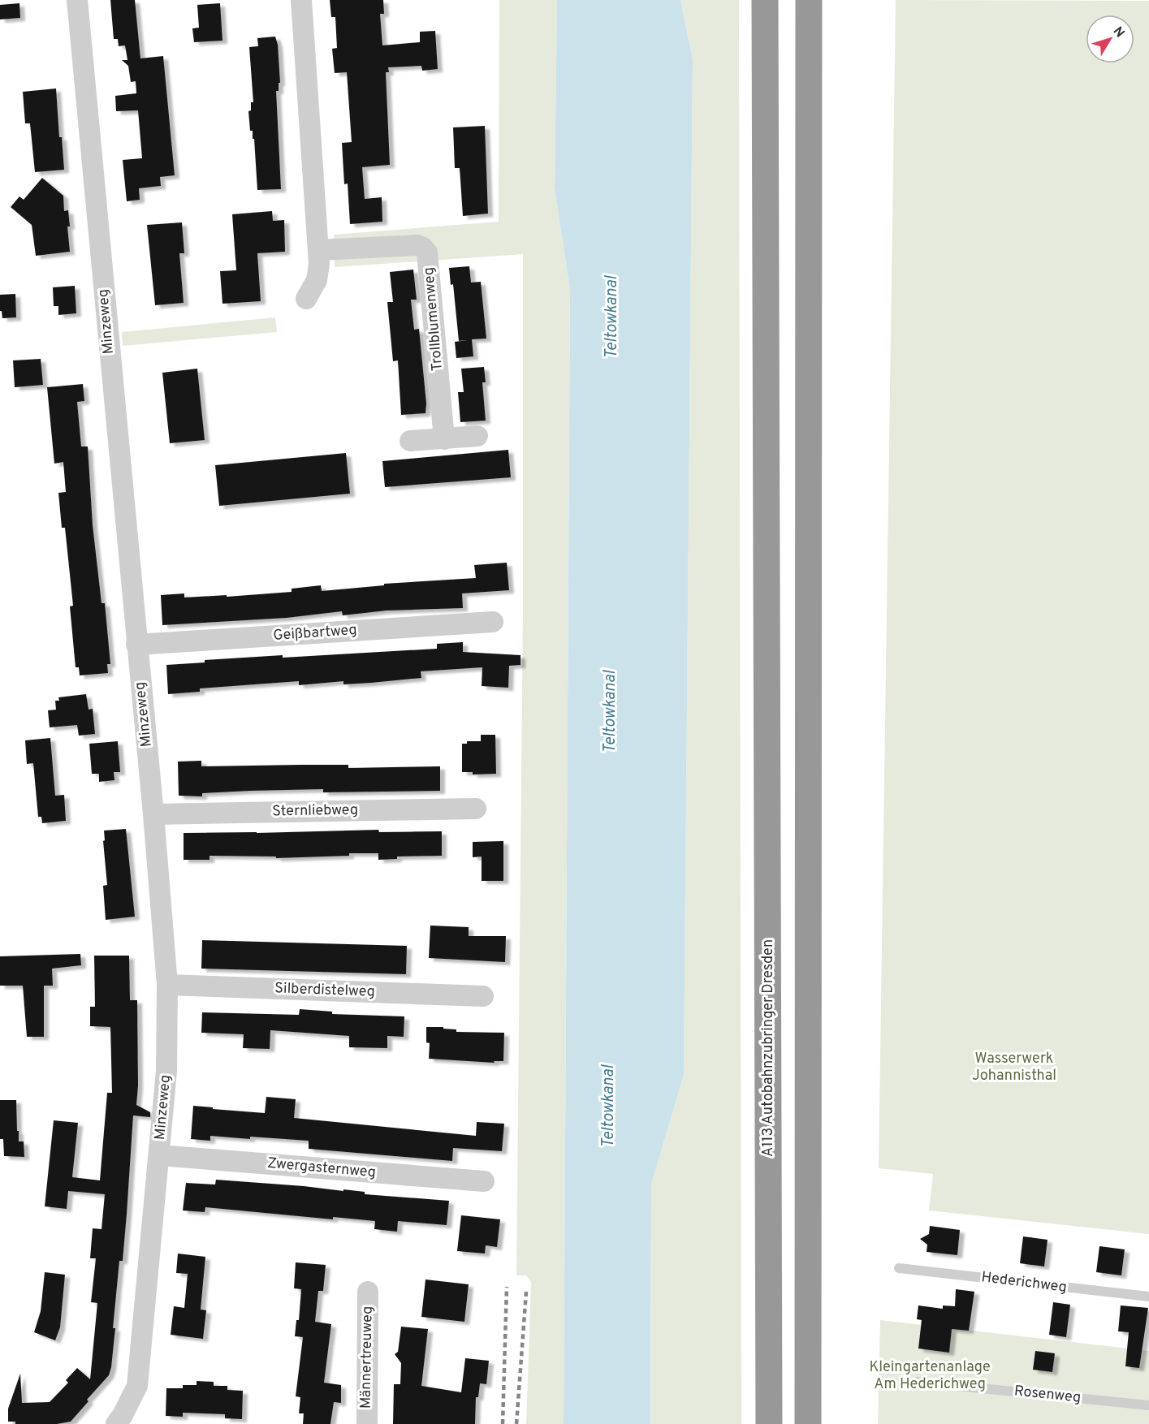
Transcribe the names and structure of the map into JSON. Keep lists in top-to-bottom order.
{
  "streets": {
    "highway": ["A113 Autobahnzubringer Dresden"],
    "street": [
      "Trollblumenweg",
      "Minzeweg",
      "Geißbartweg",
      "Sternliebweg",
      "Silberdistelweg",
      "Zwergasternweg",
      "Männertreuweg"
    ],
    "lane": ["Hederichweg", "Rosenweg"]
  },
  "crossings": [
    ["Minzeweg", "Geißbartweg"],
    ["Minzeweg", "Sternliebweg"],
    ["Minzeweg", "Silberdistelweg"],
    ["Minzeweg", "Zwergasternweg"]
  ],
  "water": ["Teltowkanal"],
  "parks": ["Wasserwerk Johannisthal", "Kleingartenanlage Am Hederichweg"],
  "north": "top right"
}
